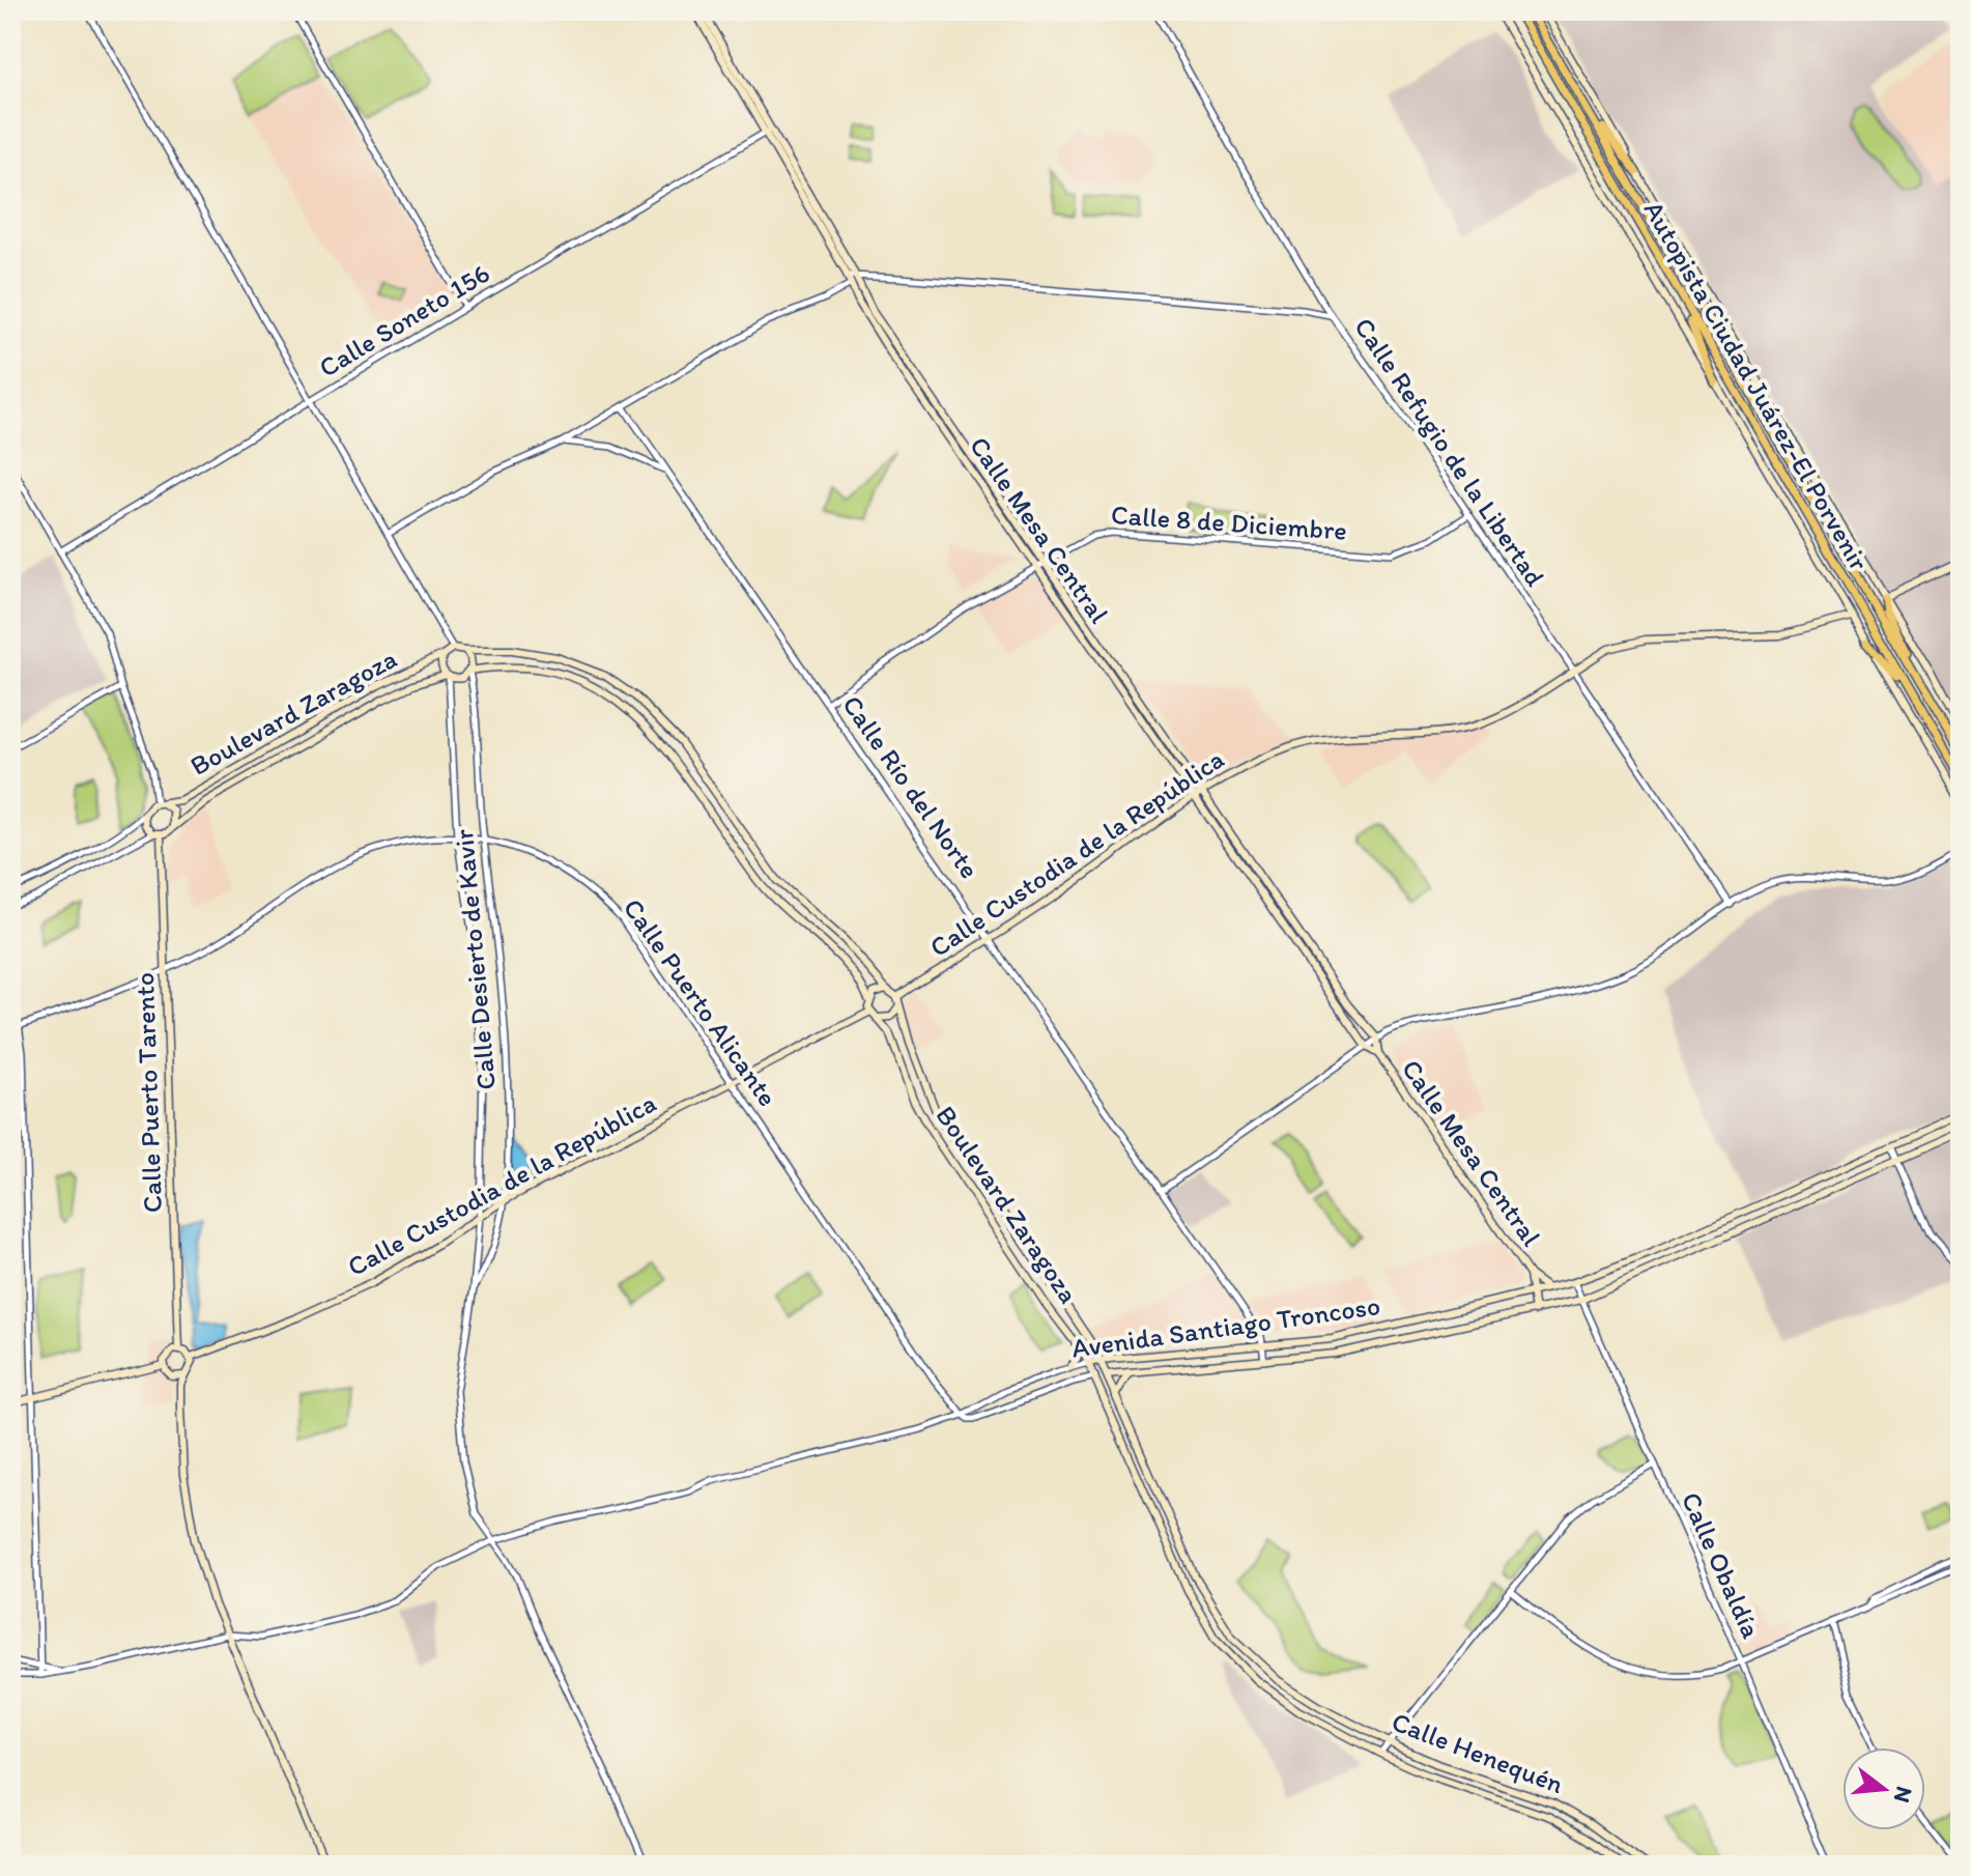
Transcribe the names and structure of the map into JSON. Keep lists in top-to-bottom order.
{
  "streets": {
    "highway": ["Autopista Ciudad Juárez-El Porvenir"],
    "main road": [
      "Calle Mesa Central",
      "Boulevard Zaragoza",
      "Calle Custodia de la República",
      "Calle Puerto Tarento",
      "Avenida Santiago Troncoso",
      "Calle Henequén"
    ],
    "street": [
      "Calle Soneto 156",
      "Calle Refugio de la Libertad",
      "Calle 8 de Diciembre",
      "Calle Río del Norte",
      "Calle Desierto de Kavir",
      "Calle Puerto Alicante",
      "Calle Obaldía"
    ]
  },
  "crossings": [
    ["Calle Soneto 156", "Calle Mesa Central"],
    ["Calle Refugio de la Libertad", "Calle 8 de Diciembre"],
    ["Calle Refugio de la Libertad", "Calle Custodia de la República"],
    ["Calle 8 de Diciembre", "Calle Mesa Central"],
    ["Calle 8 de Diciembre", "Calle Río del Norte"],
    ["Calle Mesa Central", "Calle Custodia de la República"],
    ["Boulevard Zaragoza", "Calle Custodia de la República"],
    ["Boulevard Zaragoza", "Calle Desierto de Kavir"],
    ["Boulevard Zaragoza", "Calle Puerto Tarento"],
    ["Boulevard Zaragoza", "Avenida Santiago Troncoso"],
    ["Boulevard Zaragoza", "Calle Henequén"],
    ["Calle Río del Norte", "Calle Custodia de la República"],
    ["Calle Río del Norte", "Avenida Santiago Troncoso"],
    ["Calle Custodia de la República", "Calle Desierto de Kavir"],
    ["Calle Custodia de la República", "Calle Puerto Alicante"],
    ["Calle Custodia de la República", "Calle Puerto Tarento"],
    ["Calle Desierto de Kavir", "Calle Puerto Alicante"],
    ["Calle Desierto de Kavir", "Avenida Santiago Troncoso"],
    ["Calle Puerto Alicante", "Calle Puerto Tarento"],
    ["Calle Puerto Alicante", "Avenida Santiago Troncoso"],
    ["Avenida Santiago Troncoso", "Calle Obaldía"]
  ],
  "north": "right"
}
